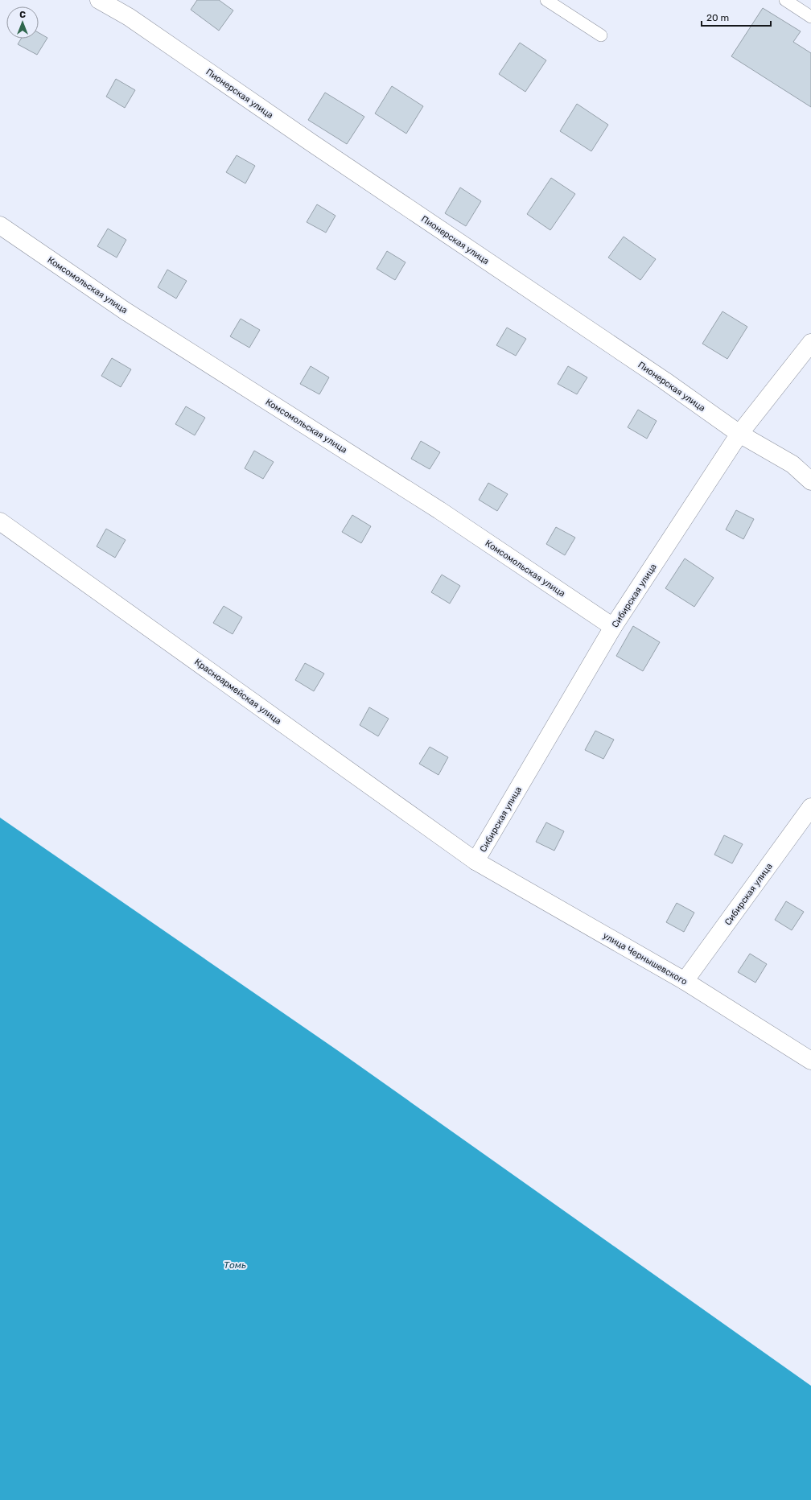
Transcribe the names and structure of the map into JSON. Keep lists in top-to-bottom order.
{
  "streets": {
    "street": [
      "Пионерская улица",
      "Комсомольская улица",
      "Сибирская улица",
      "Красноармейская улица",
      "улица Чернышевского"
    ]
  },
  "crossings": [
    ["Пионерская улица", "Сибирская улица"],
    ["Комсомольская улица", "Сибирская улица"],
    ["Сибирская улица", "Красноармейская улица"],
    ["Сибирская улица", "улица Чернышевского"],
    ["Красноармейская улица", "улица Чернышевского"]
  ],
  "water": ["Томь"],
  "scale_bar": "20 m",
  "north": "top"
}
